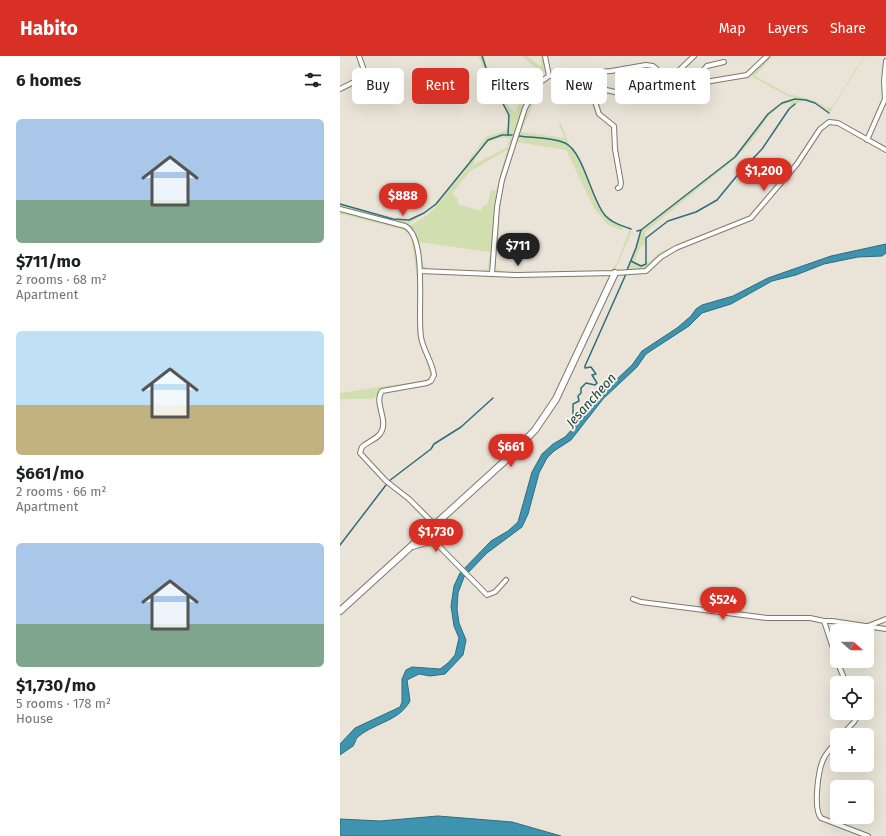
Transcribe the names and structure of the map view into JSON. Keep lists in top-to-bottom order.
{
  "water": ["Jesancheon"],
  "north": "right",
  "page": {
    "header": "Habito",
    "nav": ["Map", "Layers", "Share"],
    "heading": "6 homes",
    "chip": [
      "Buy",
      "Rent",
      "Filters",
      "New",
      "Apartment"
    ],
    "list": [
      {
        "name": "$711/mo",
        "note": "2 rooms · 68 m² · Apartment"
      },
      {
        "name": "$661/mo",
        "note": "2 rooms · 66 m² · Apartment"
      },
      {
        "name": "$1,730/mo",
        "note": "5 rooms · 178 m² · House"
      }
    ],
    "price": [
      "$1,200",
      "$888",
      "$711",
      "$661",
      "$1,730",
      "$524"
    ],
    "map_buttons": ["+", "−"]
  }
}
